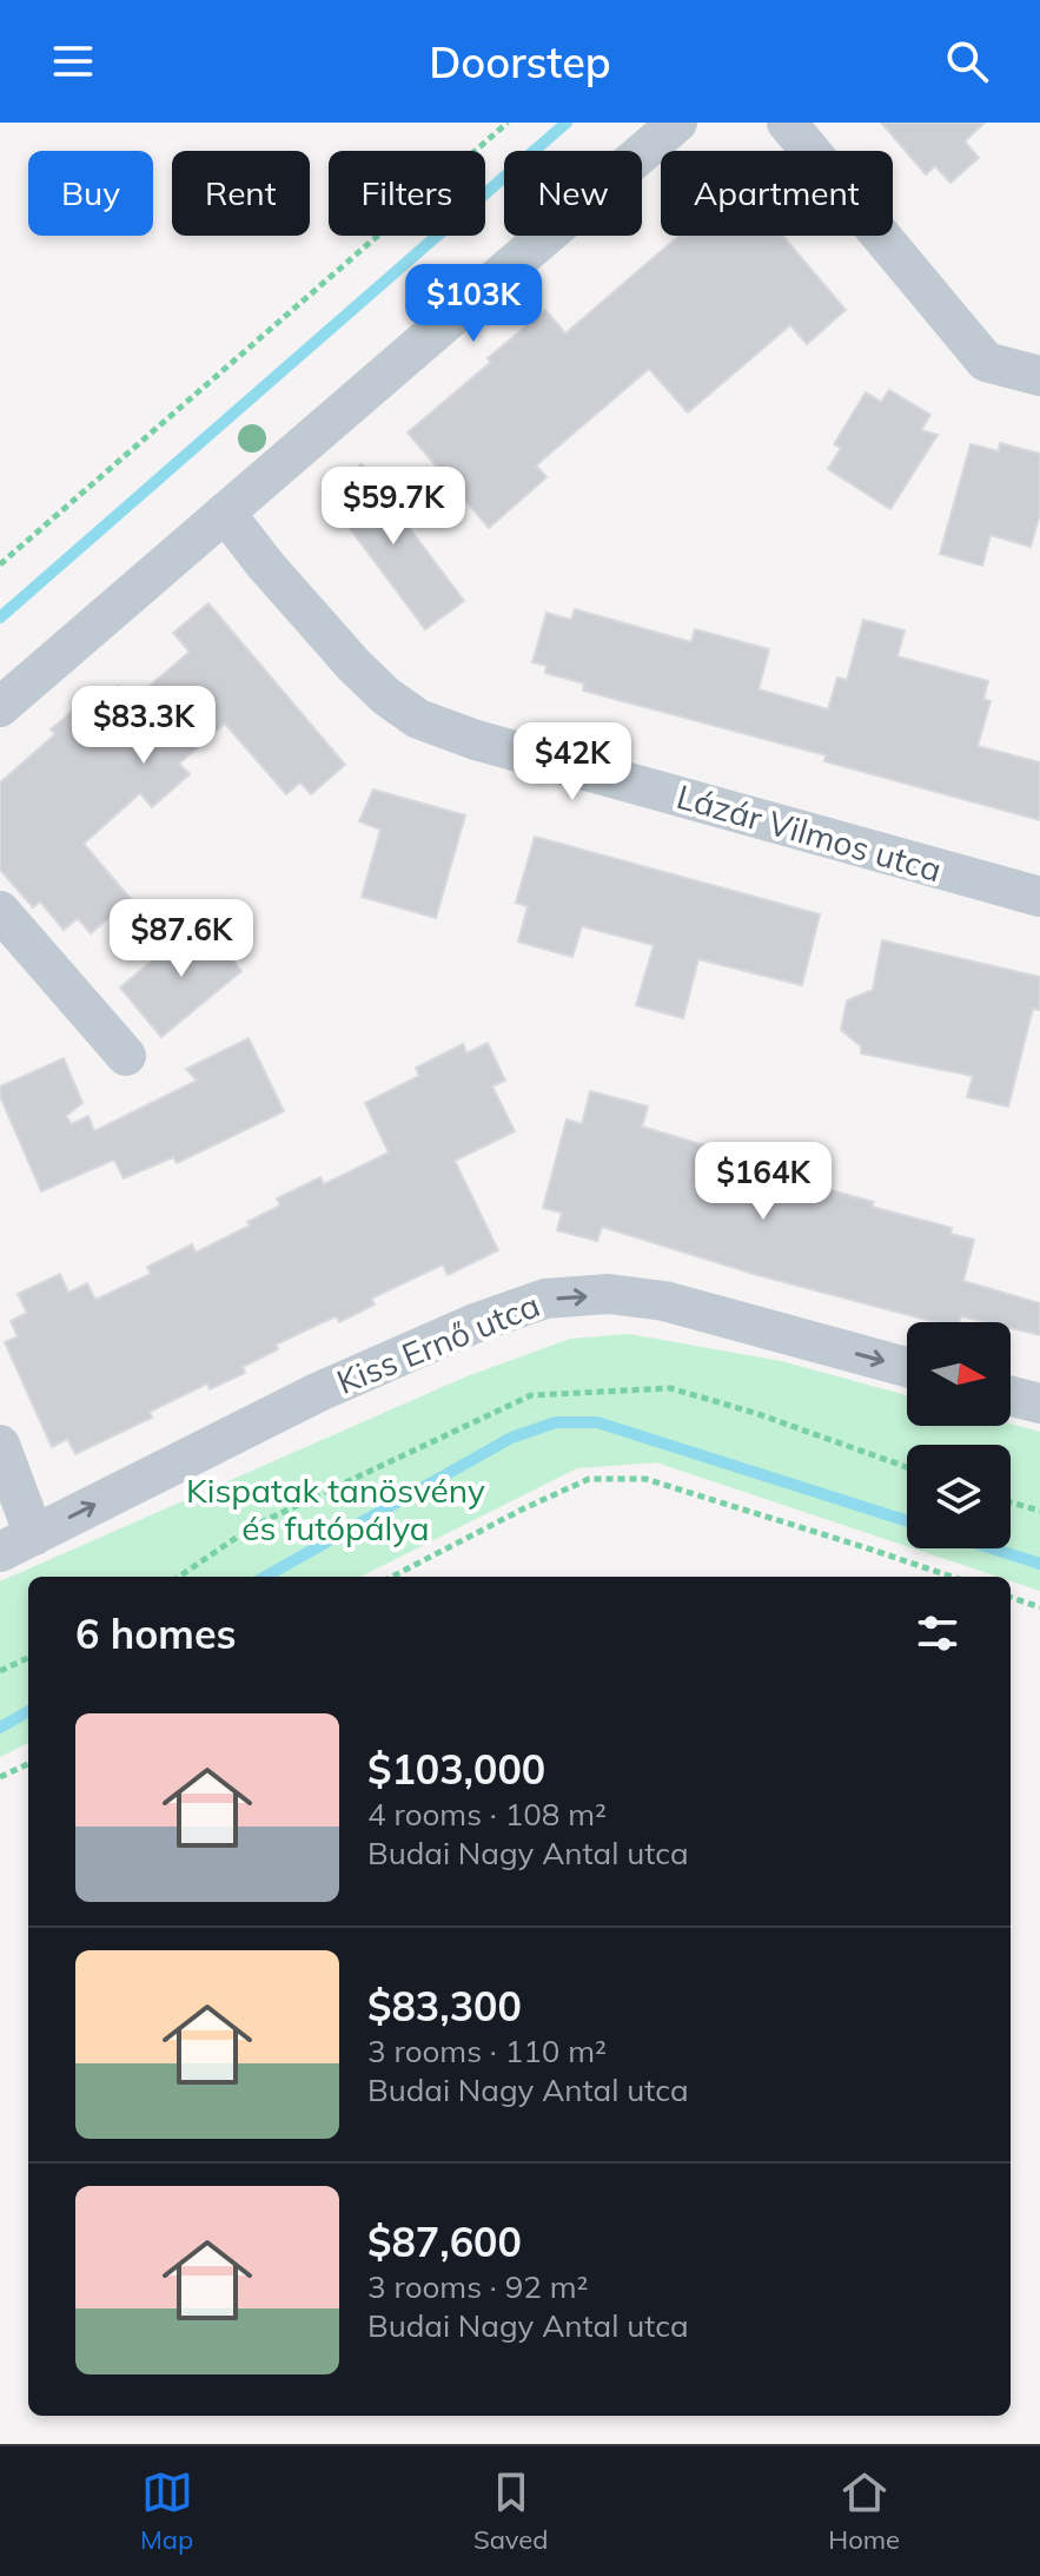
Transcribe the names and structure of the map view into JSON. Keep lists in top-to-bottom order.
{
  "streets": {
    "street": ["Lázár Vilmos utca", "Kiss Ernő utca"]
  },
  "one_way": ["Kiss Ernő utca"],
  "parks": ["Kispatak tanösvény és futópálya"],
  "north": "right",
  "page": {
    "header": "Doorstep",
    "chip": [
      "Buy",
      "Rent",
      "Filters",
      "New",
      "Apartment"
    ],
    "price": [
      "$103K",
      "$59.7K",
      "$83.3K",
      "$42K",
      "$87.6K",
      "$164K"
    ],
    "heading": "6 homes",
    "list": [
      {
        "name": "$103,000",
        "note": "4 rooms · 108 m² · Budai Nagy Antal utca"
      },
      {
        "name": "$83,300",
        "note": "3 rooms · 110 m² · Budai Nagy Antal utca"
      },
      {
        "name": "$87,600",
        "note": "3 rooms · 92 m² · Budai Nagy Antal utca"
      }
    ],
    "tabs": ["Map", "Saved", "Home"]
  }
}
